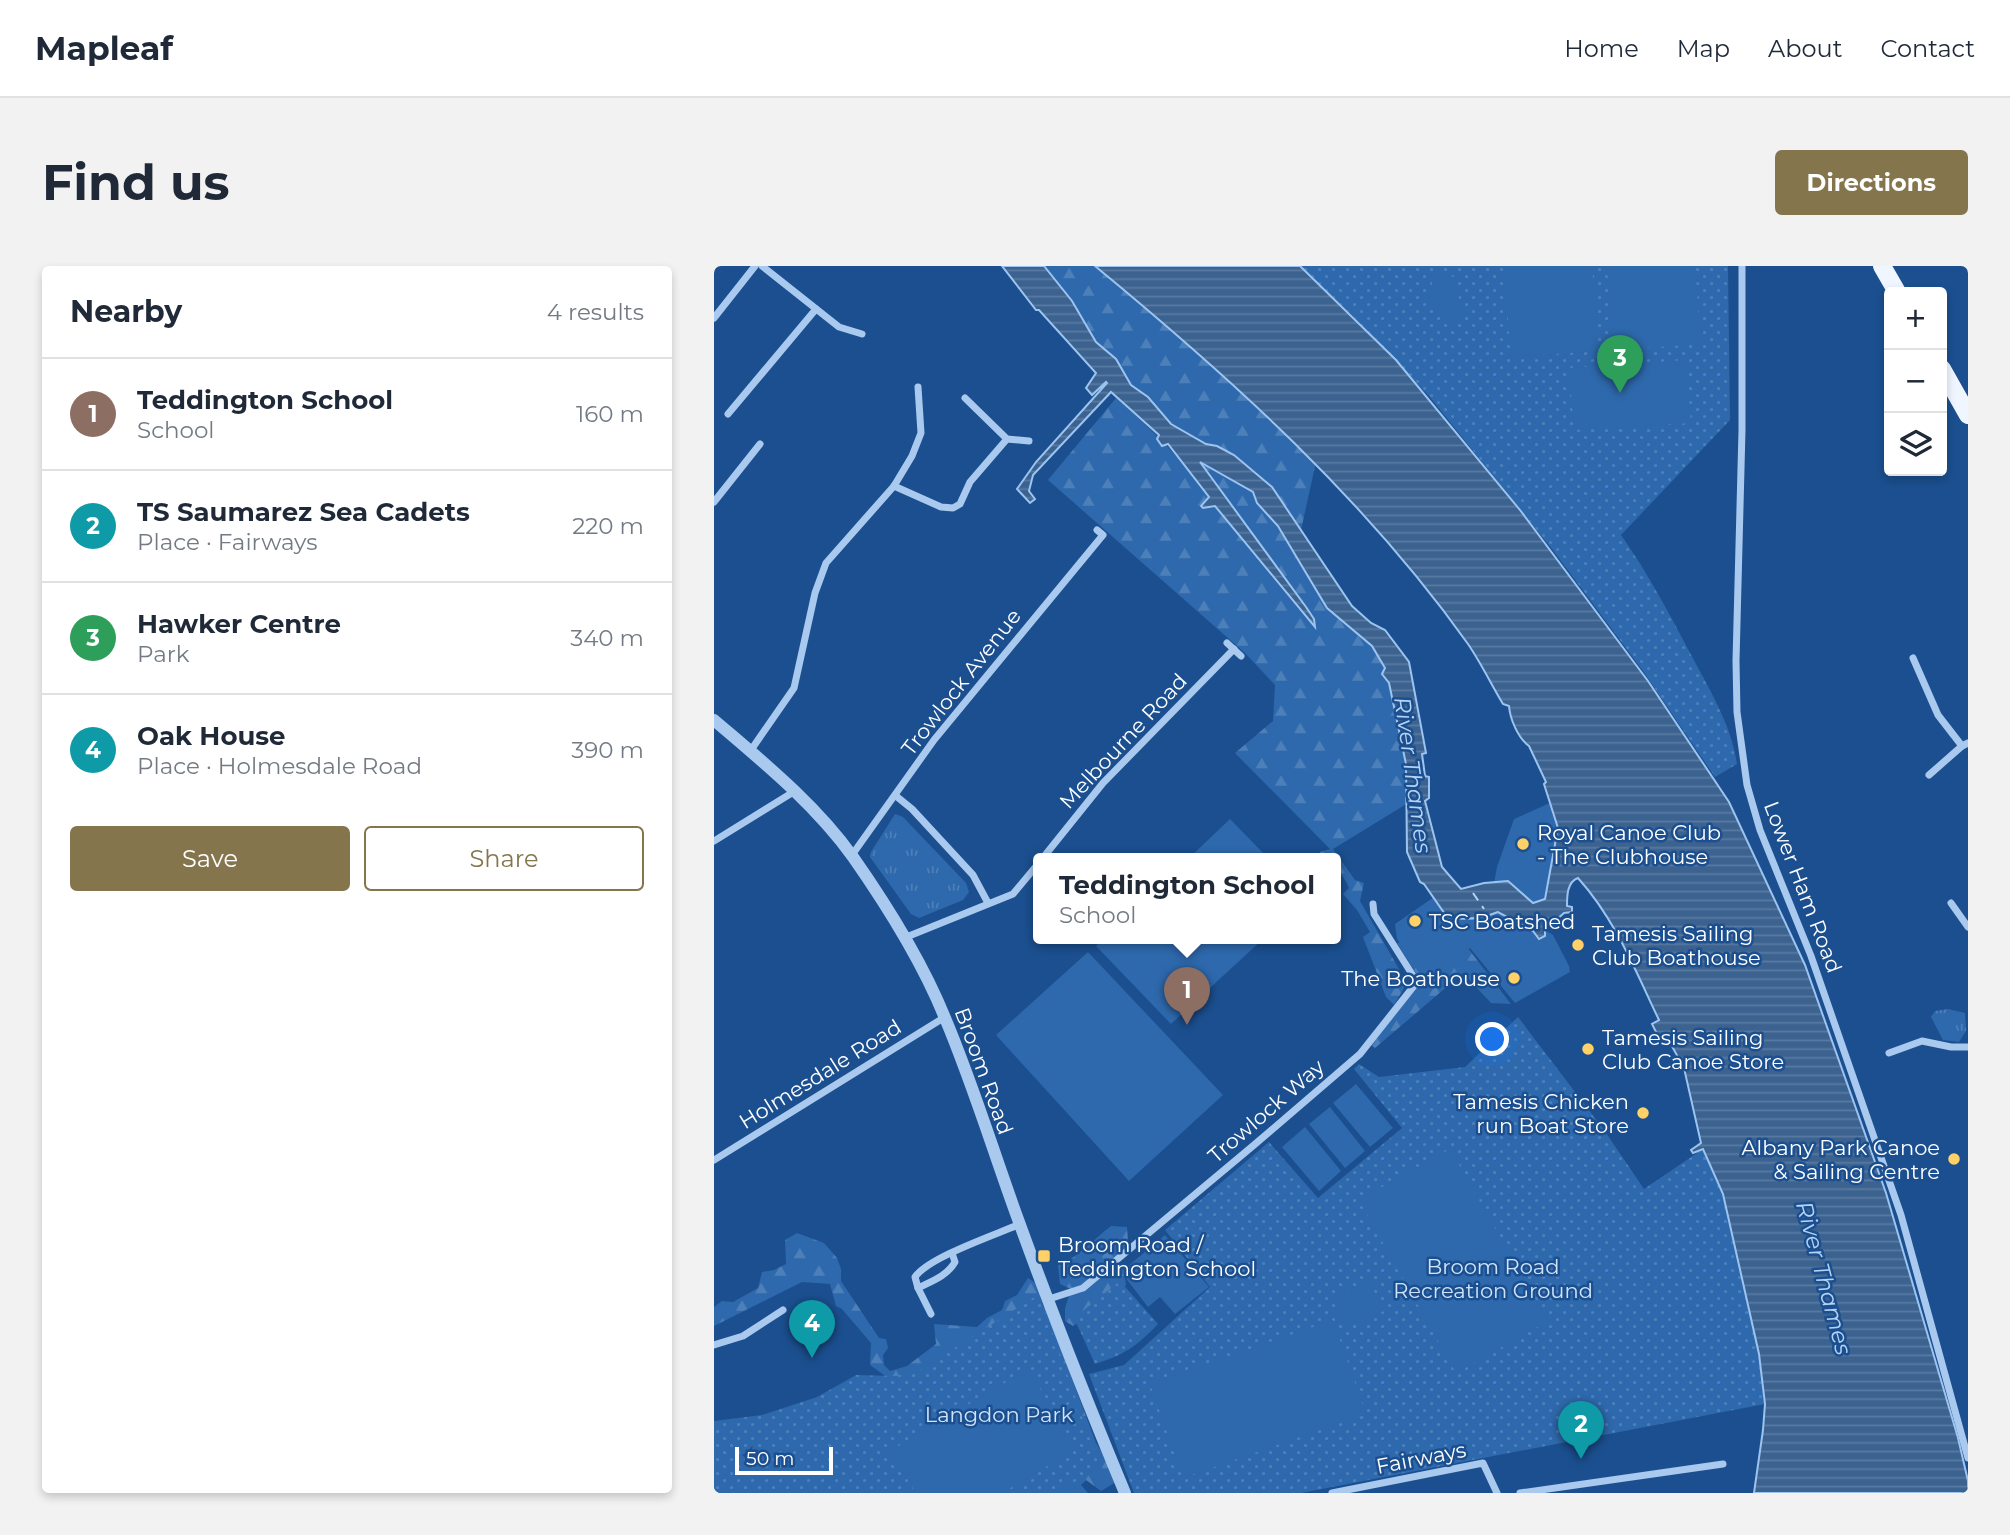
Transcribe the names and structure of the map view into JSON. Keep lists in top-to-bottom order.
{
  "streets": {
    "street": [
      "Trowlock Avenue",
      "Melbourne Road",
      "Lower Ham Road",
      "Broom Road",
      "Holmesdale Road",
      "Trowlock Way",
      "Fairways"
    ]
  },
  "crossings": [
    ["Trowlock Avenue", "Broom Road"],
    ["Broom Road", "Holmesdale Road"],
    ["Broom Road", "Trowlock Way"]
  ],
  "water": ["River Thames"],
  "parks": ["Broom Road Recreation Ground", "Langdon Park"],
  "places": {
    "other": [
      "Royal Canoe Club - The Clubhouse",
      "TSC Boatshed",
      "Tamesis Sailing Club Boathouse",
      "The Boathouse",
      "Tamesis Sailing Club Canoe Store",
      "Tamesis Chicken run Boat Store",
      "Albany Park Canoe & Sailing Centre"
    ],
    "transit": ["Broom Road / Teddington School"]
  },
  "scale_bar": "50 m",
  "page": {
    "header": "Mapleaf",
    "nav": [
      "Home",
      "Map",
      "About",
      "Contact"
    ],
    "buttons": [
      "Directions",
      ["Save", "Share"]
    ],
    "title": "Find us",
    "heading": ["Nearby", "4 results"],
    "map_buttons": ["+", "−"],
    "pins": [
      "3",
      "1",
      "4",
      "2"
    ],
    "list": [
      {
        "mark": "1",
        "name": "Teddington School",
        "note": "School",
        "value": "160 m"
      },
      {
        "mark": "2",
        "name": "TS Saumarez Sea Cadets",
        "note": "Place · Fairways",
        "value": "220 m"
      },
      {
        "mark": "3",
        "name": "Hawker Centre",
        "note": "Park",
        "value": "340 m"
      },
      {
        "mark": "4",
        "name": "Oak House",
        "note": "Place · Holmesdale Road",
        "value": "390 m"
      }
    ],
    "popup": ["Teddington School", "School"],
    "scale": "50 m"
  }
}
